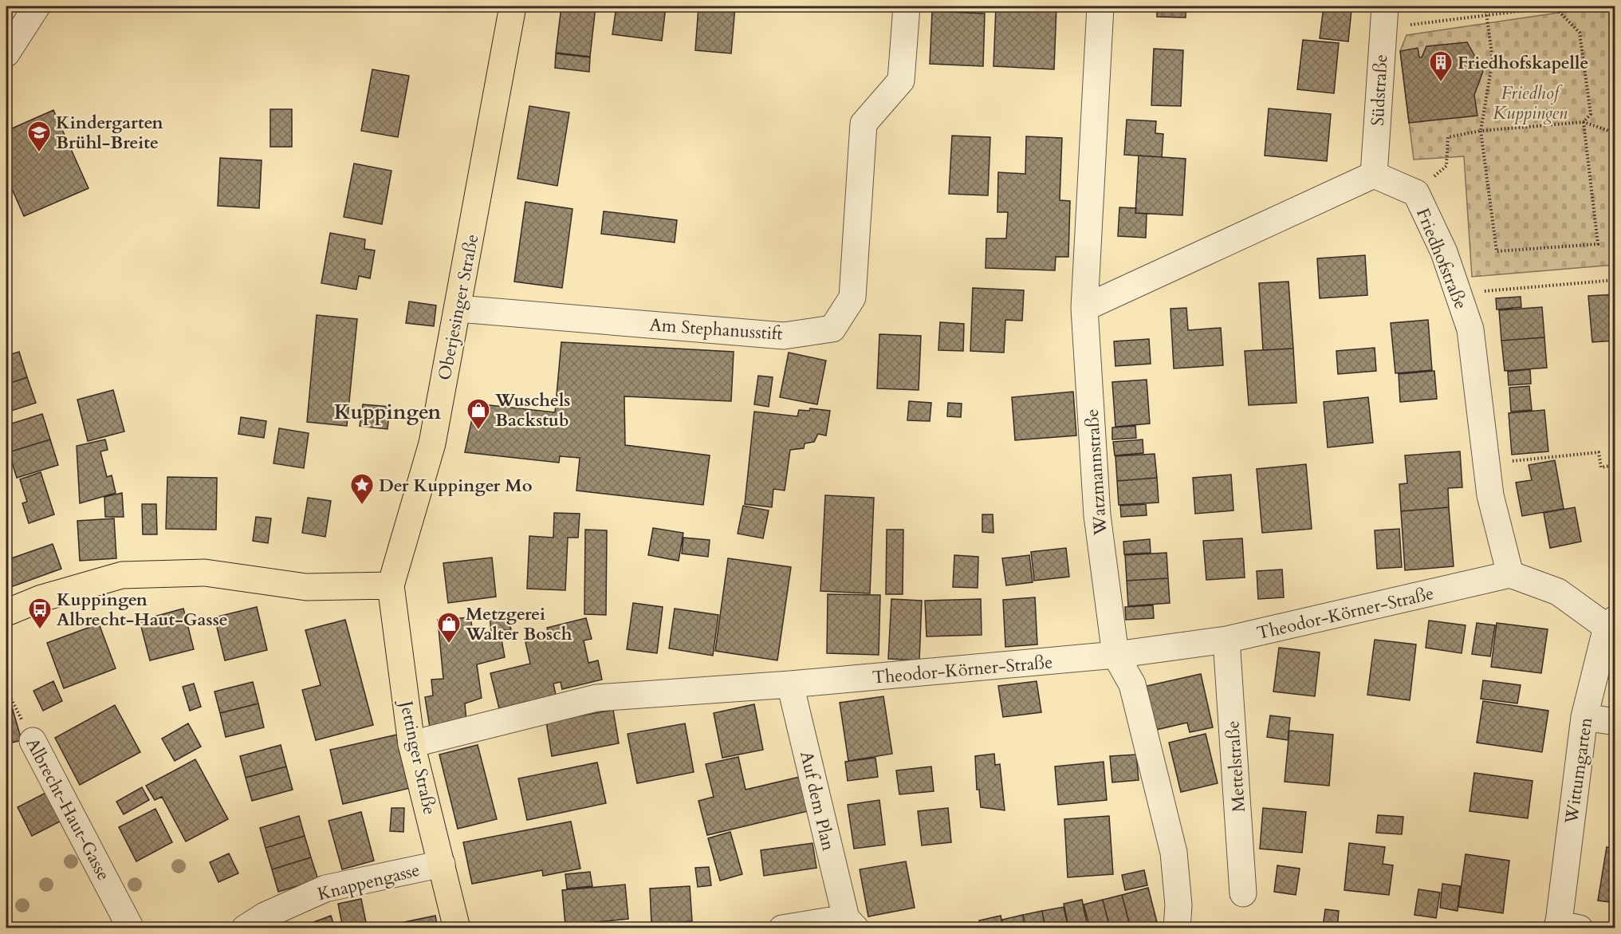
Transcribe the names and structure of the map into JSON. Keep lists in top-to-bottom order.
{
  "streets": {
    "main road": ["Oberjesinger Straße", "Jettinger Straße"],
    "street": [
      "Südstraße",
      "Friedhofstraße",
      "Am Stephanusstift",
      "Watzmannstraße",
      "Theodor-Körner-Straße",
      "Mettelstraße",
      "Wittumgarten",
      "Auf dem Plan",
      "Albrecht-Haut-Gasse",
      "Knappengasse"
    ]
  },
  "crossings": [
    ["Südstraße", "Friedhofstraße"],
    ["Friedhofstraße", "Theodor-Körner-Straße"],
    ["Oberjesinger Straße", "Am Stephanusstift"],
    ["Oberjesinger Straße", "Jettinger Straße"],
    ["Watzmannstraße", "Theodor-Körner-Straße"],
    ["Theodor-Körner-Straße", "Jettinger Straße"],
    ["Theodor-Körner-Straße", "Mettelstraße"],
    ["Theodor-Körner-Straße", "Auf dem Plan"],
    ["Jettinger Straße", "Knappengasse"]
  ],
  "districts": ["Kuppingen"],
  "parks": ["Friedhof Kuppingen"],
  "places": {
    "building": ["Friedhofskapelle"],
    "school or university": ["Kindergarten Brühl-Breite"],
    "shop": ["Wuschels Backstub", "Metzgerei Walter Bosch"],
    "place": ["Der Kuppinger Mo"],
    "bus stop": ["Kuppingen Albrecht-Haut-Gasse"]
  }
}
